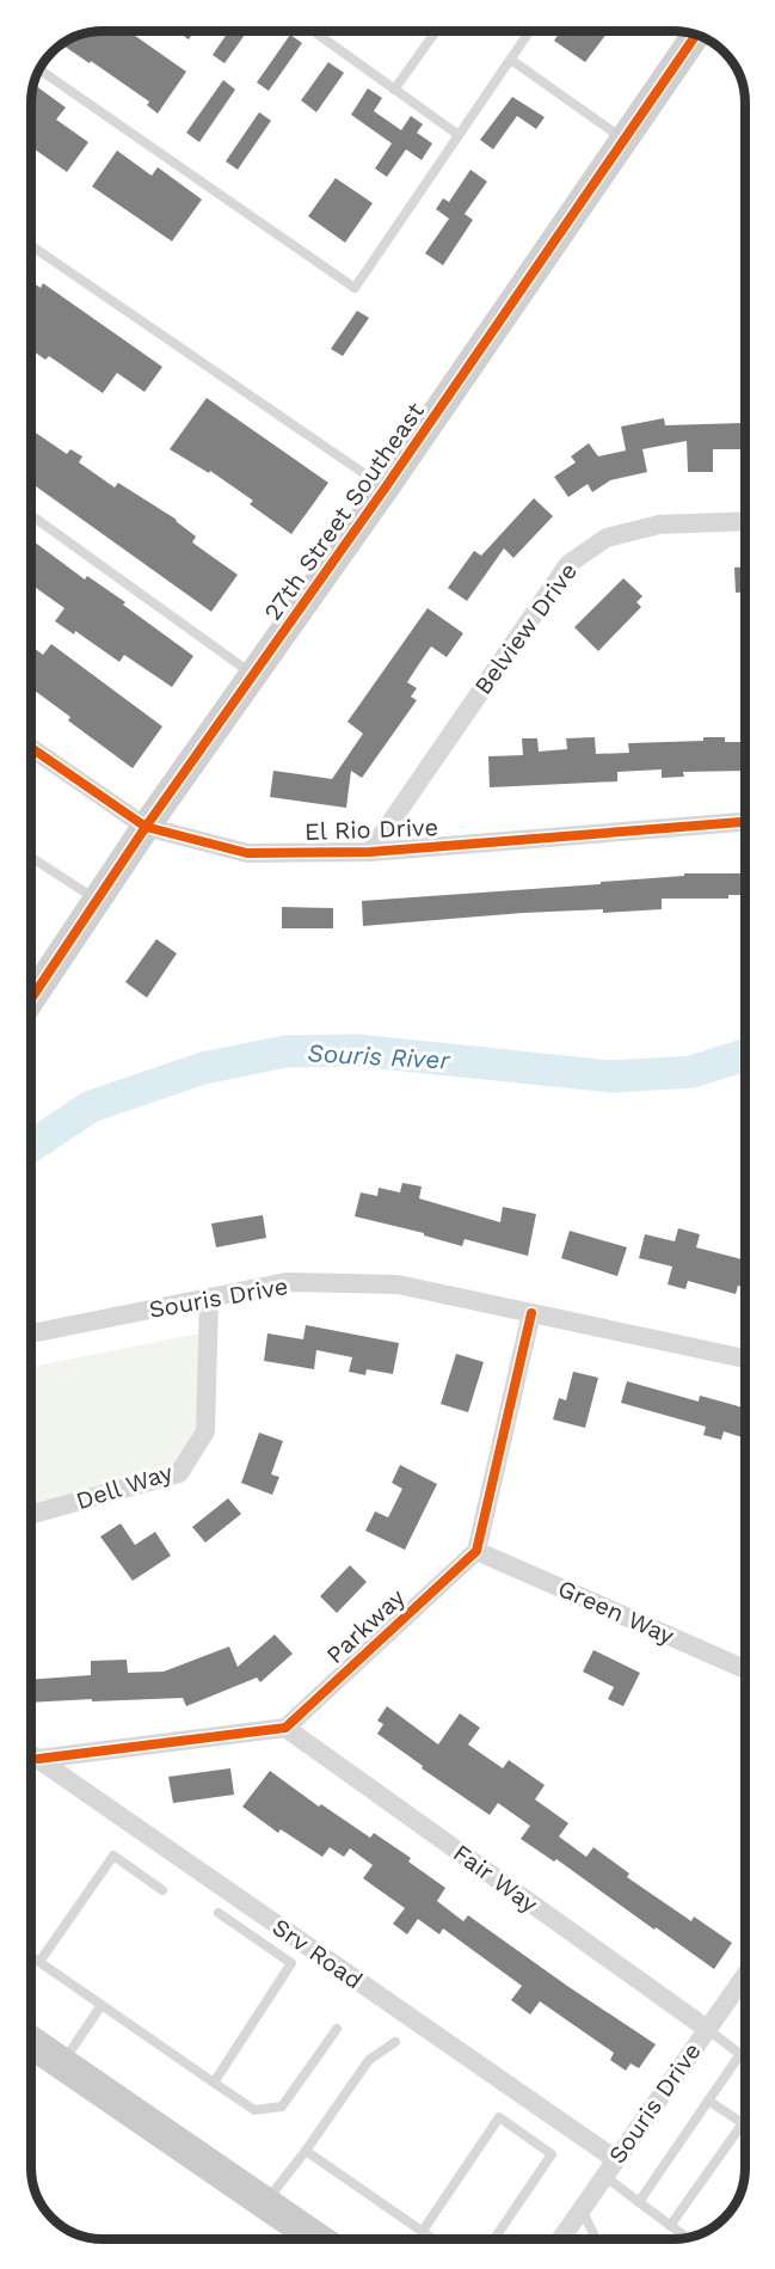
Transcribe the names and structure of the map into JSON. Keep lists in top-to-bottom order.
{
  "streets": {
    "street": [
      "27th Street Southeast",
      "Belview Drive",
      "El Rio Drive",
      "Souris Drive",
      "Dell Way",
      "Green Way",
      "Parkway",
      "Fair Way",
      "Srv Road"
    ]
  },
  "crossings": [
    ["27th Street Southeast", "El Rio Drive"],
    ["Belview Drive", "El Rio Drive"],
    ["Souris Drive", "Dell Way"],
    ["Souris Drive", "Fair Way"],
    ["Souris Drive", "Srv Road"],
    ["Green Way", "Parkway"],
    ["Parkway", "Fair Way"]
  ],
  "water": ["Souris River"]
}
